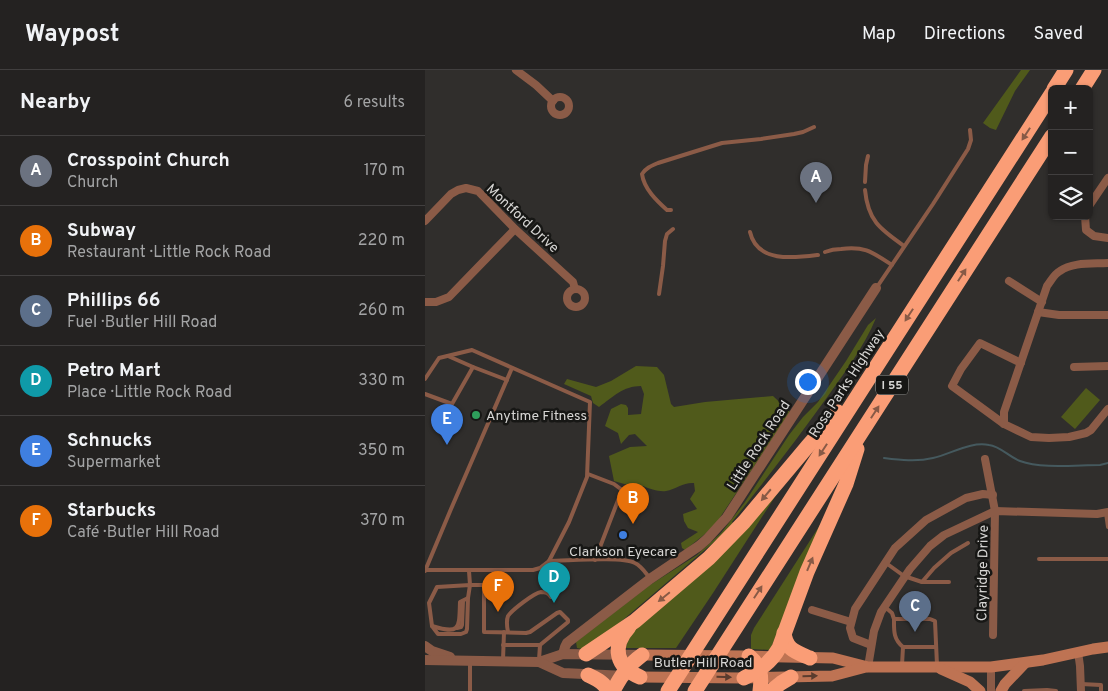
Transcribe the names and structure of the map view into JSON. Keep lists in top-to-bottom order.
{
  "streets": {
    "highway": ["Rosa Parks Highway", "I 55"],
    "main road": ["Butler Hill Road"],
    "street": ["Montford Drive", "Little Rock Road", "Clayridge Drive"]
  },
  "crossings": [
    ["Little Rock Road", "Butler Hill Road"],
    ["Clayridge Drive", "Butler Hill Road"]
  ],
  "places": ["Anytime Fitness", "Clarkson Eyecare"],
  "page": {
    "header": "Waypost",
    "nav": ["Map", "Directions", "Saved"],
    "heading": ["Nearby", "6 results"],
    "map_buttons": ["+", "−"],
    "list": [
      {
        "mark": "A",
        "name": "Crosspoint Church",
        "note": "Church",
        "value": "170 m"
      },
      {
        "mark": "B",
        "name": "Subway",
        "note": "Restaurant · Little Rock Road",
        "value": "220 m"
      },
      {
        "mark": "C",
        "name": "Phillips 66",
        "note": "Fuel · Butler Hill Road",
        "value": "260 m"
      },
      {
        "mark": "D",
        "name": "Petro Mart",
        "note": "Place · Little Rock Road",
        "value": "330 m"
      },
      {
        "mark": "E",
        "name": "Schnucks",
        "note": "Supermarket",
        "value": "350 m"
      },
      {
        "mark": "F",
        "name": "Starbucks",
        "note": "Café · Butler Hill Road",
        "value": "370 m"
      }
    ],
    "pins": [
      "A",
      "E",
      "B",
      "D",
      "F",
      "C"
    ]
  }
}
